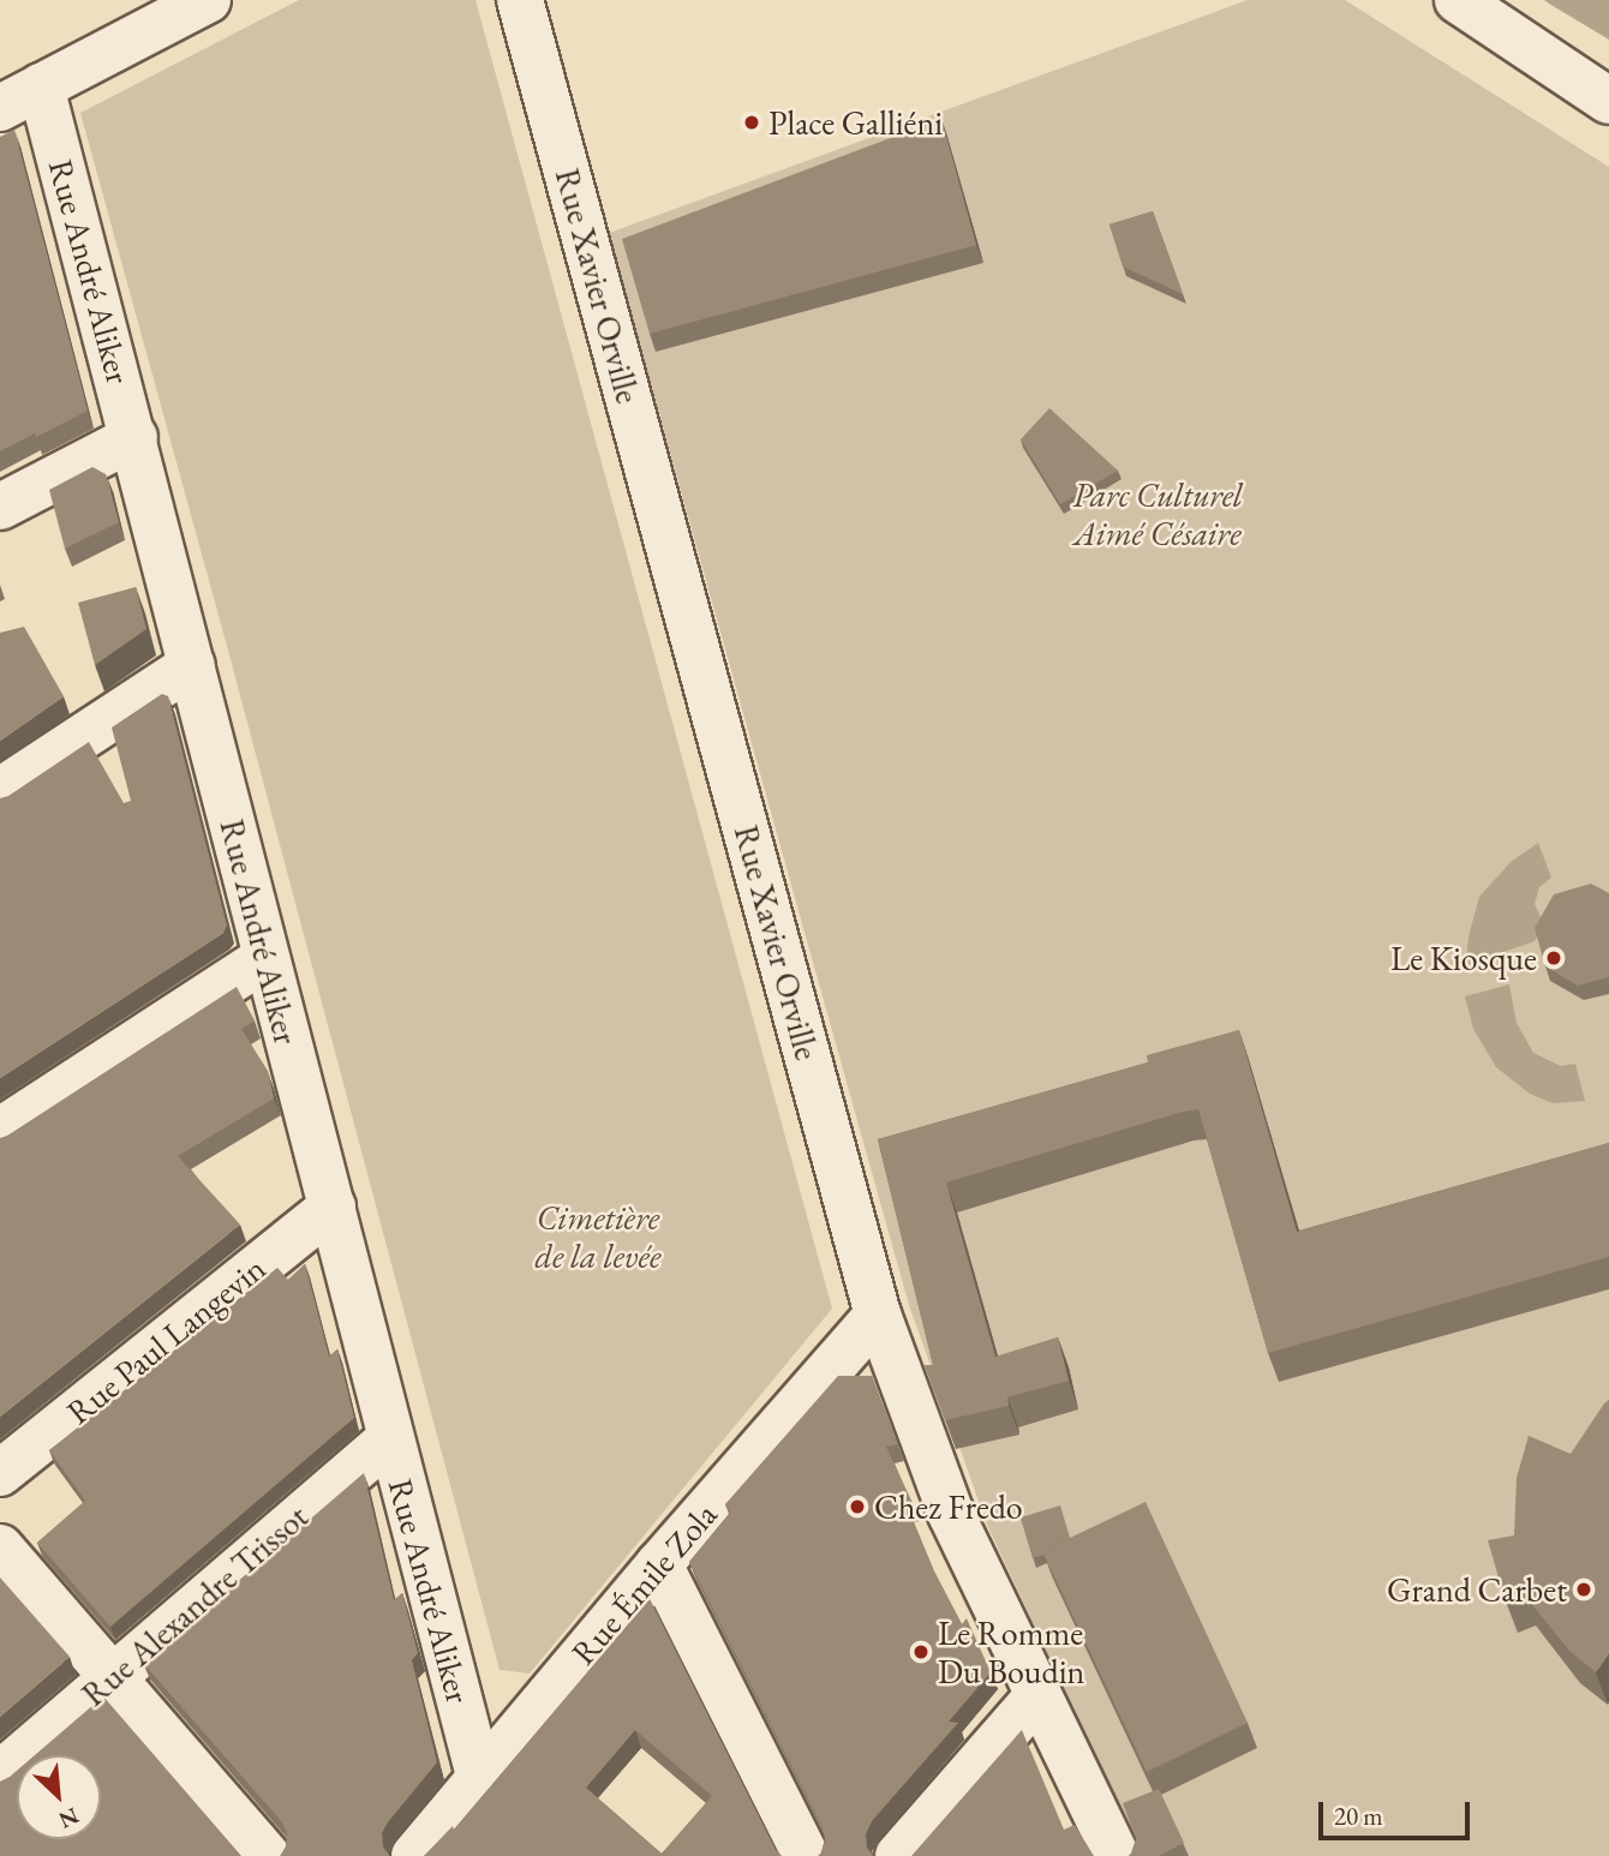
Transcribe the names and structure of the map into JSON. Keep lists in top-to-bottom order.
{
  "streets": {
    "street": [
      "Rue André Aliker",
      "Rue Xavier Orville",
      "Rue Paul Langevin",
      "Rue Émile Zola",
      "Rue Alexandre Trissot"
    ]
  },
  "crossings": [
    ["Rue André Aliker", "Rue Paul Langevin"],
    ["Rue André Aliker", "Rue Émile Zola"],
    ["Rue André Aliker", "Rue Alexandre Trissot"],
    ["Rue Xavier Orville", "Rue Émile Zola"]
  ],
  "parks": ["Parc Culturel Aimé Césaire", "Cimetière de la levée"],
  "places": [
    "Place Galliéni",
    "Le Kiosque",
    "Chez Fredo",
    "Grand Carbet",
    "Le Romme Du Boudin"
  ],
  "scale_bar": "20 m",
  "north": "bottom right"
}
